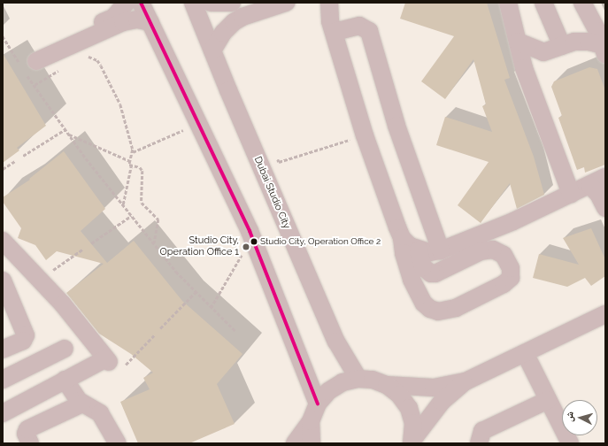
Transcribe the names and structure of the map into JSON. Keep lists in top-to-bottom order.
{
  "streets": {
    "street": ["Dubai Studio City"]
  },
  "places": ["Studio City, Operation Office 2", "Studio City, Operation Office 1"],
  "north": "left"
}
